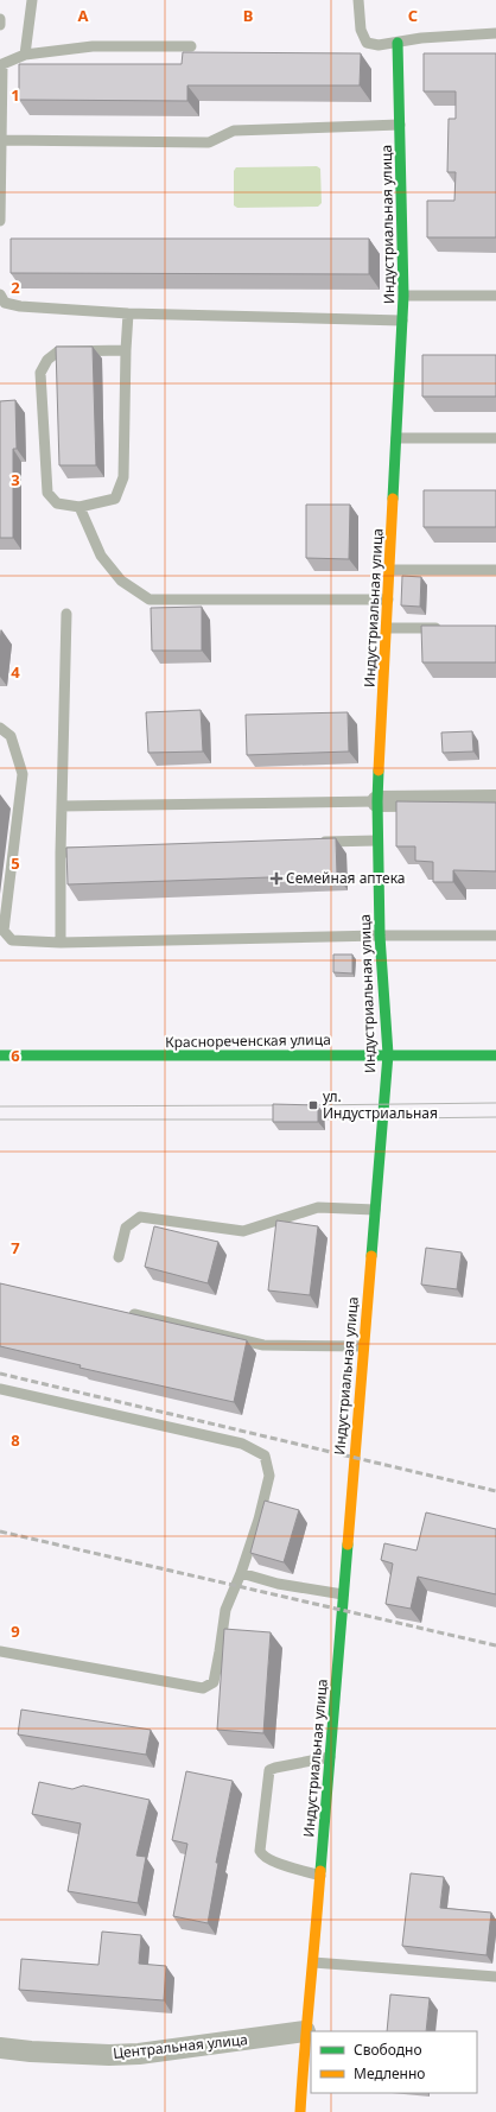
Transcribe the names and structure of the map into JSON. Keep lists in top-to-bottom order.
{
  "streets": {
    "street": ["Индустриальная улица", "Краснореченская улица", "Центральная улица"]
  },
  "crossings": [
    ["Индустриальная улица", "Краснореченская улица"],
    ["Индустриальная улица", "Центральная улица"]
  ],
  "places": {
    "health": ["Семейная аптека"],
    "transit": ["ул. Индустриальная"]
  },
  "legend": ["Свободно", "Медленно"],
  "grid": {
    "columns": ["A", "B", "C"],
    "rows": [
      "1",
      "2",
      "3",
      "4",
      "5",
      "6",
      "7",
      "8",
      "9"
    ]
  }
}
